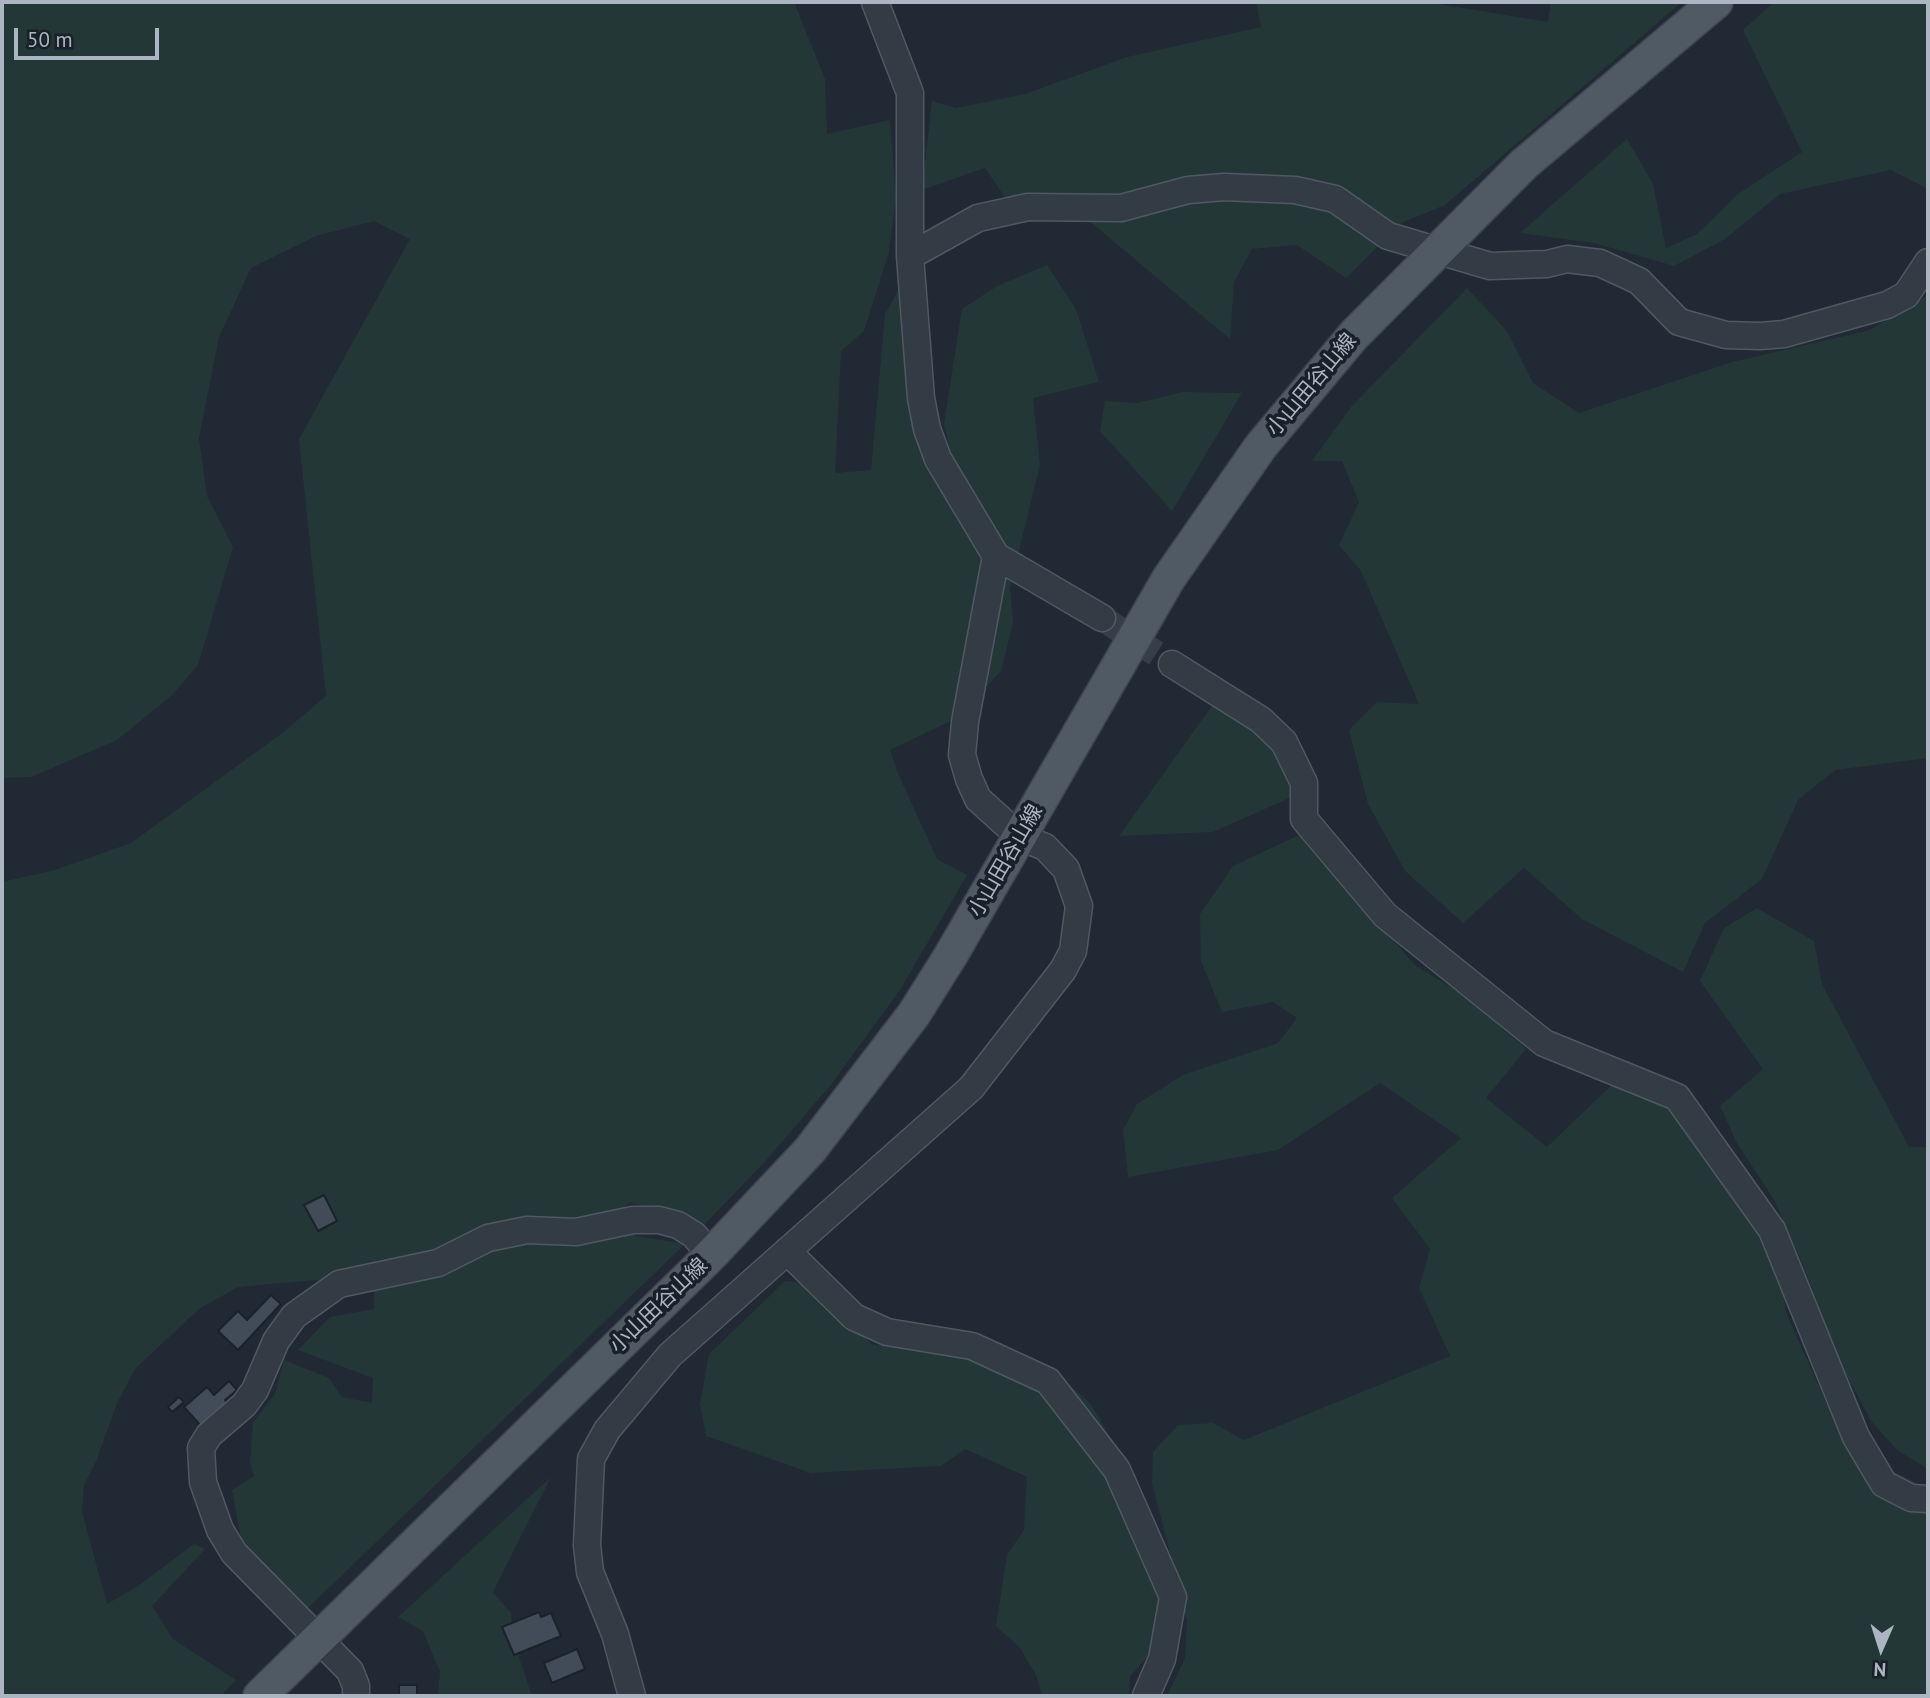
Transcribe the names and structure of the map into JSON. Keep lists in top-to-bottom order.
{
  "streets": {
    "main road": ["小山田谷山線"]
  },
  "scale_bar": "50 m",
  "north": "bottom"
}
